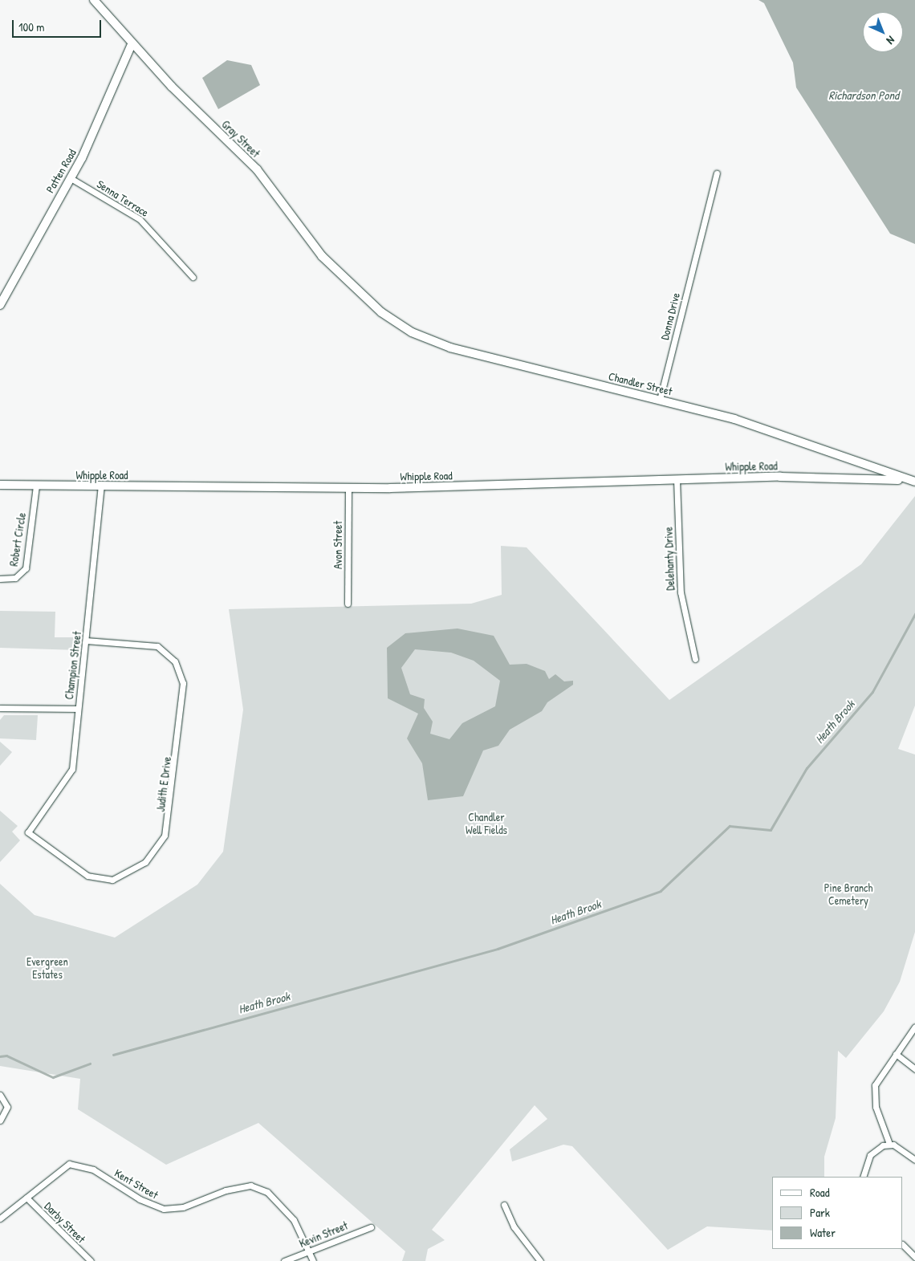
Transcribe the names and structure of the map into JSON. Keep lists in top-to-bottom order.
{
  "streets": {
    "street": [
      "Gray Street",
      "Patten Road",
      "Senna Terrace",
      "Donna Drive",
      "Chandler Street",
      "Whipple Road",
      "Robert Circle",
      "Avon Street",
      "Delehanty Drive",
      "Champion Street",
      "Judith E Drive",
      "Kent Street",
      "Darby Street",
      "Kevin Street"
    ]
  },
  "crossings": [
    ["Gray Street", "Patten Road"],
    ["Gray Street", "Chandler Street"],
    ["Patten Road", "Senna Terrace"],
    ["Donna Drive", "Chandler Street"],
    ["Chandler Street", "Whipple Road"],
    ["Whipple Road", "Robert Circle"],
    ["Whipple Road", "Avon Street"],
    ["Whipple Road", "Delehanty Drive"],
    ["Whipple Road", "Champion Street"],
    ["Champion Street", "Judith E Drive"],
    ["Kent Street", "Darby Street"],
    ["Kent Street", "Kevin Street"]
  ],
  "water": ["Richardson Pond", "Heath Brook"],
  "parks": ["Chandler Well Fields", "Pine Branch Cemetery", "Evergreen Estates"],
  "legend": ["Road", "Park", "Water"],
  "scale_bar": "100 m",
  "north": "bottom right"
}
